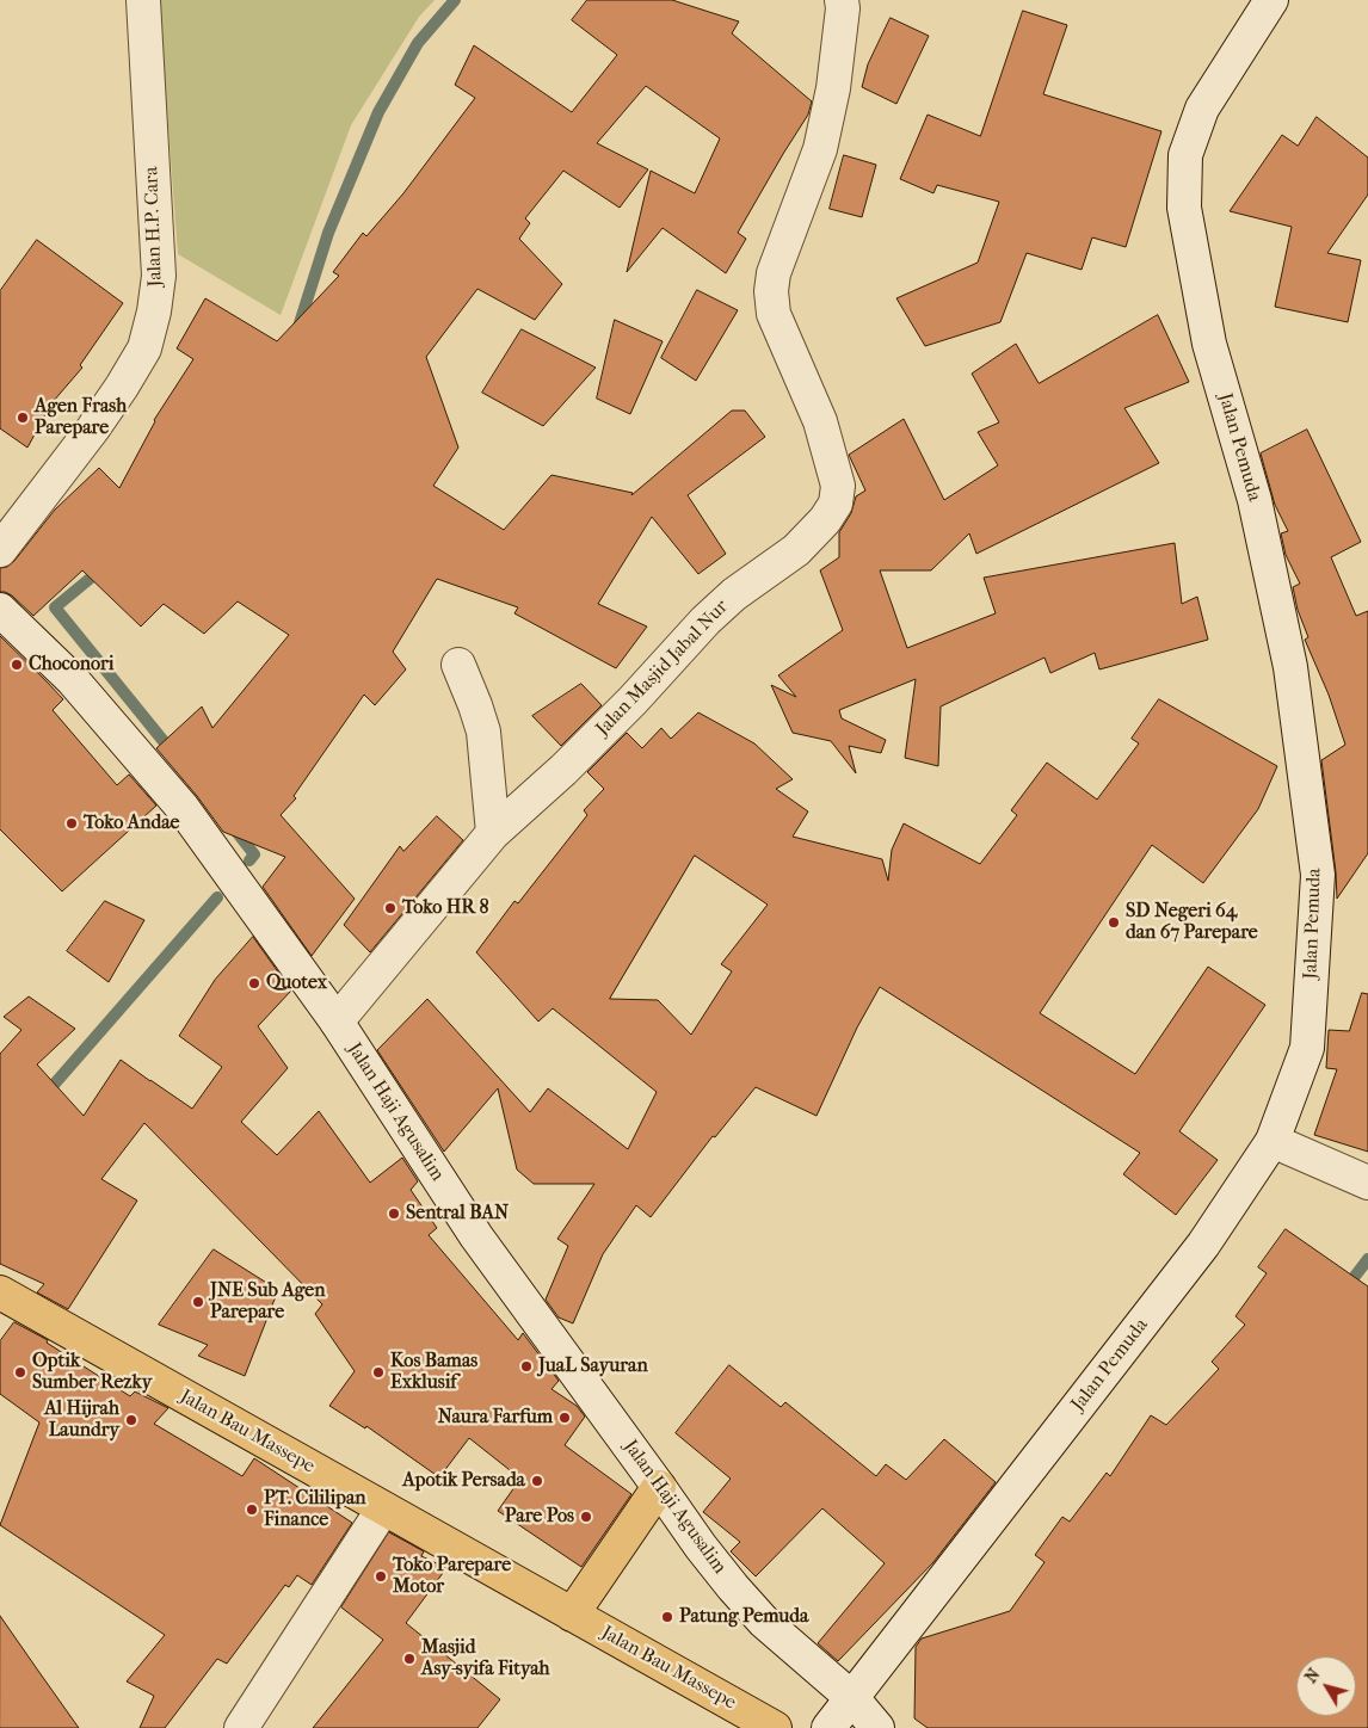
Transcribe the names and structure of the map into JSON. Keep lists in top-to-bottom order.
{
  "streets": {
    "highway": ["Jalan Bau Massepe"],
    "street": [
      "Jalan H.P. Cara",
      "Jalan Pemuda",
      "Jalan Masjid Jabal Nur",
      "Jalan Haji Agusalim"
    ]
  },
  "crossings": [
    ["Jalan Pemuda", "Jalan Haji Agusalim"],
    ["Jalan Masjid Jabal Nur", "Jalan Haji Agusalim"]
  ],
  "places": [
    "Agen Frash Parepare",
    "Choconori",
    "Toko Andae",
    "Toko HR 8",
    "SD Negeri 64 dan 67 Parepare",
    "Quotex",
    "Sentral BAN",
    "JNE Sub Agen Parepare",
    "JuaL Sayuran",
    "Optik Sumber Rezky",
    "Kos Bamas Exklusif",
    "Naura Farfum",
    "Al Hijrah Laundry",
    "Apotik Persada",
    "PT. Cililipan Finance",
    "Pare Pos",
    "Toko Parepare Motor",
    "Patung Pemuda",
    "Masjid Asy-syifa Fityah"
  ],
  "north": "top left"
}
